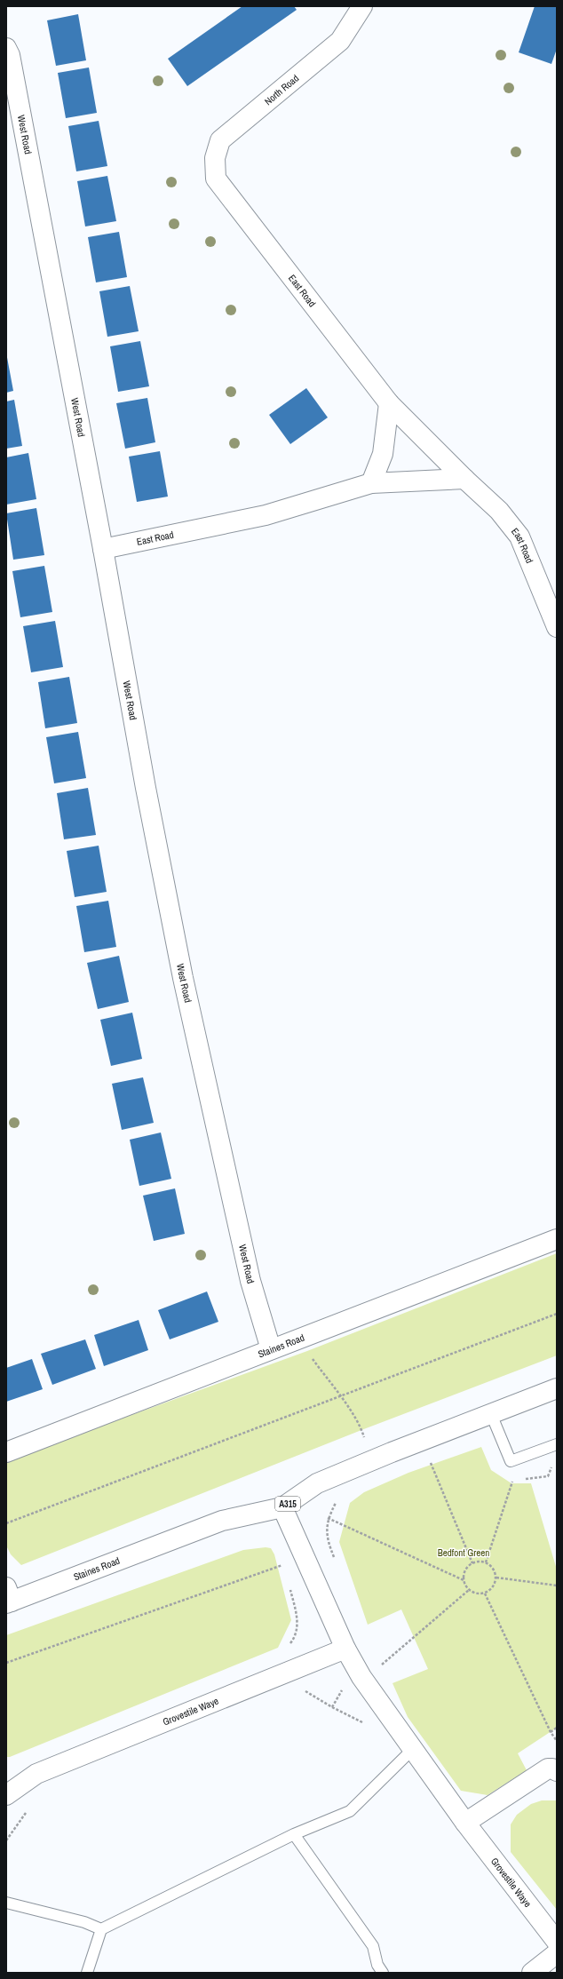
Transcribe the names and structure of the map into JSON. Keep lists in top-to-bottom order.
{
  "streets": {
    "street": [
      "North Road",
      "West Road",
      "East Road",
      "Staines Road",
      "A315",
      "Grovestile Waye"
    ]
  },
  "crossings": [
    ["North Road", "East Road"],
    ["West Road", "East Road"],
    ["West Road", "Staines Road"],
    ["Staines Road", "Grovestile Waye"]
  ],
  "parks": ["Bedfont Green"]
}
